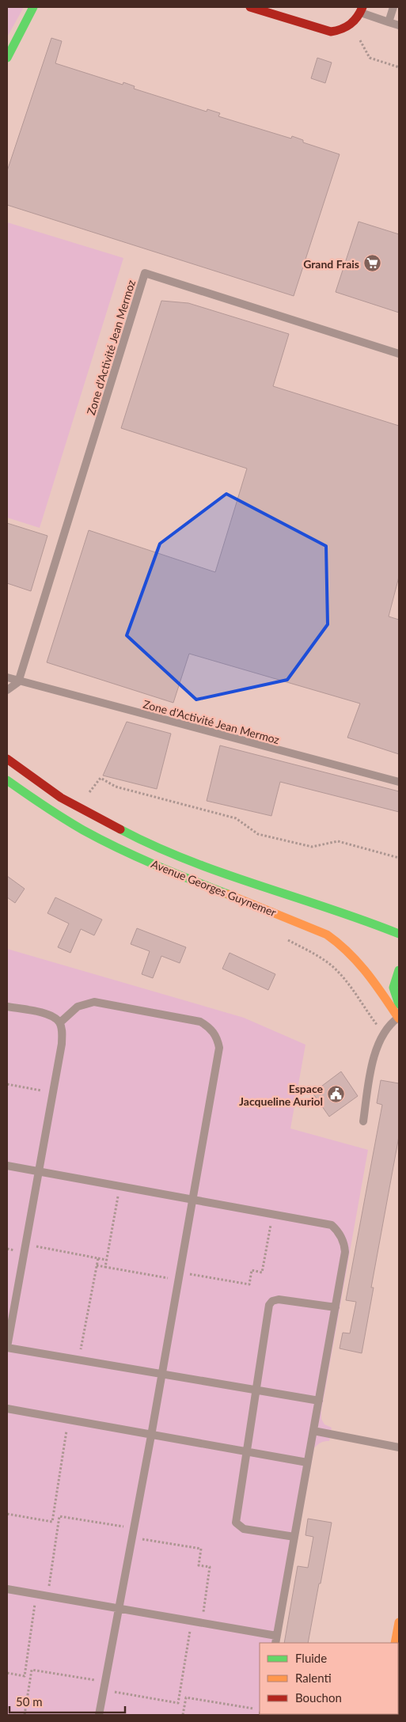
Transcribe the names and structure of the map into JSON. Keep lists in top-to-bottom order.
{
  "streets": {
    "main road": ["Avenue Georges Guynemer"],
    "lane": ["Zone d'Activité Jean Mermoz"]
  },
  "places": {
    "supermarket": ["Grand Frais"],
    "public building": ["Espace Jacqueline Auriol"]
  },
  "legend": ["Fluide", "Ralenti", "Bouchon"],
  "scale_bar": "50 m"
}
